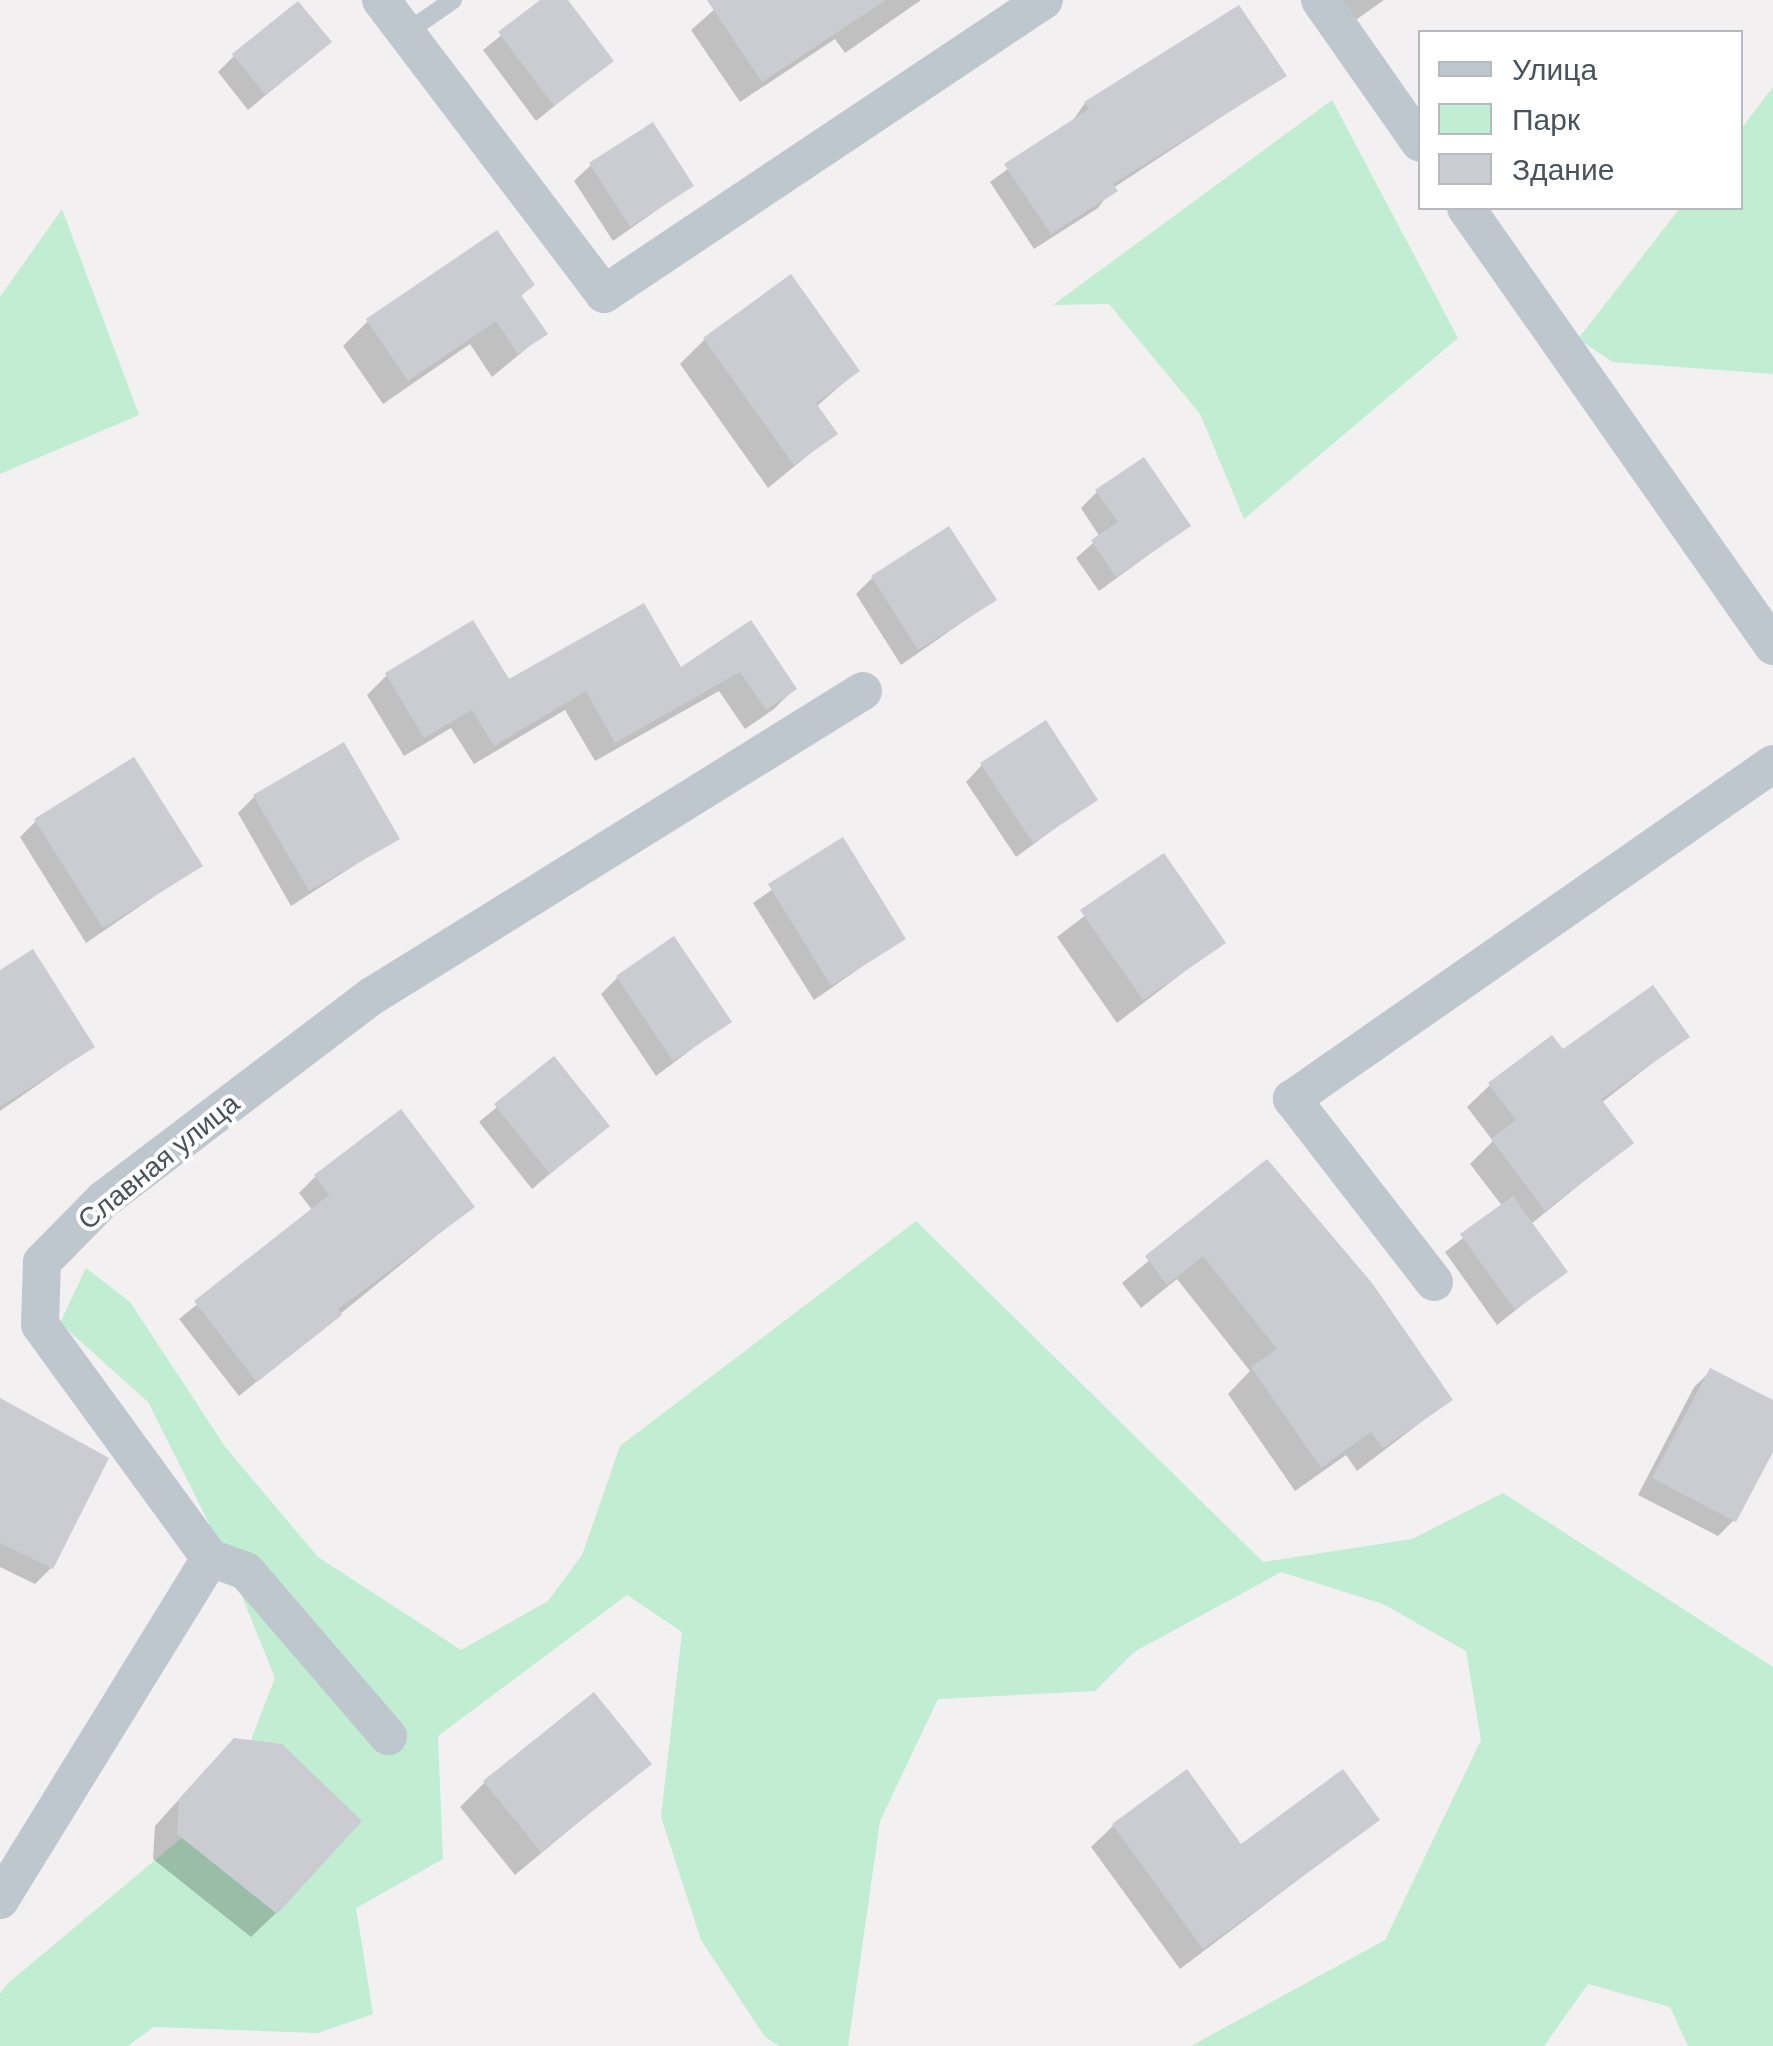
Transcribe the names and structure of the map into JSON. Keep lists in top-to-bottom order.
{
  "streets": {
    "street": ["Славная улица"]
  },
  "legend": ["Улица", "Парк", "Здание"]
}
